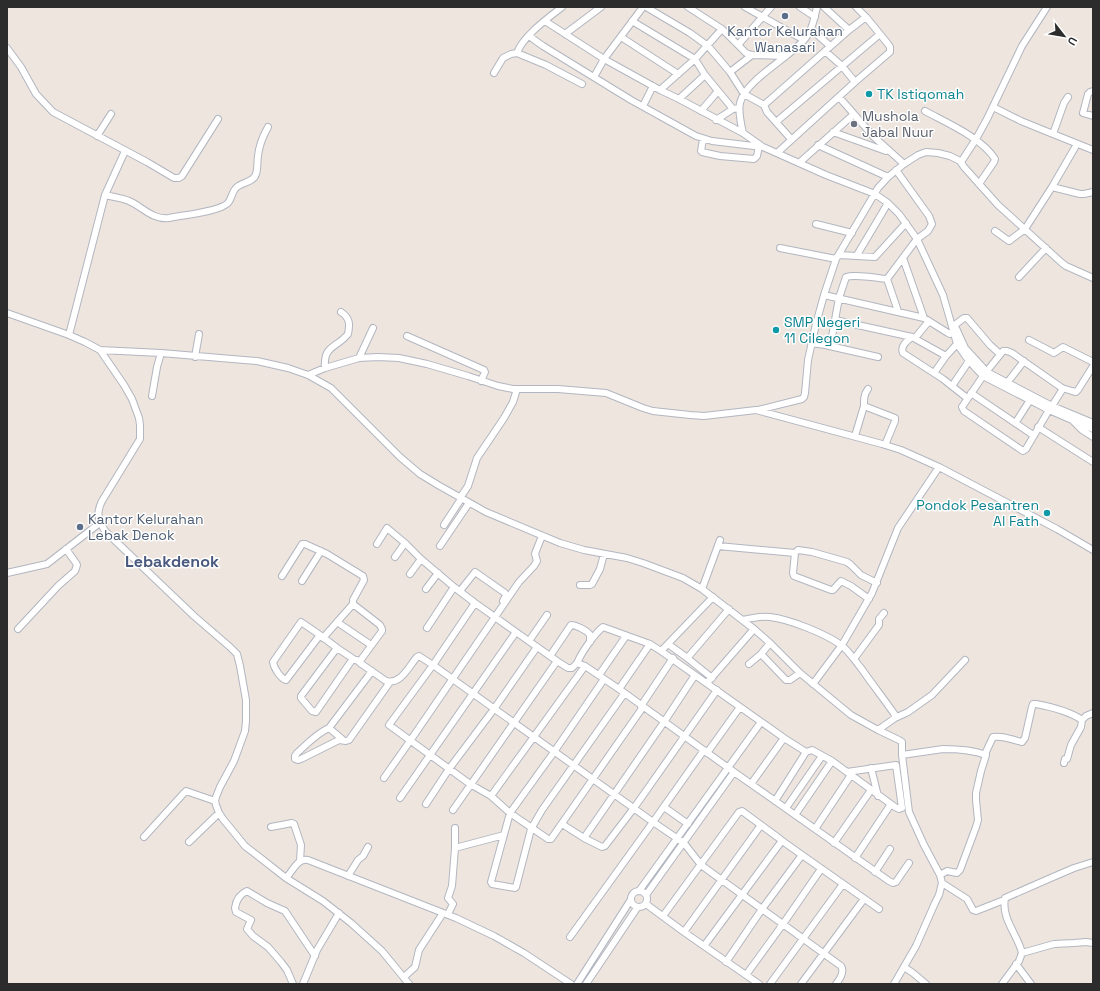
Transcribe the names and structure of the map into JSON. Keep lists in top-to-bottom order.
{
  "districts": ["Lebakdenok"],
  "places": [
    "Kantor Kelurahan Wanasari",
    "TK Istiqomah",
    "Mushola Jabal Nuur",
    "SMP Negeri 11 Cilegon",
    "Pondok Pesantren Al Fath",
    "Kantor Kelurahan Lebak Denok"
  ],
  "north": "bottom right"
}
